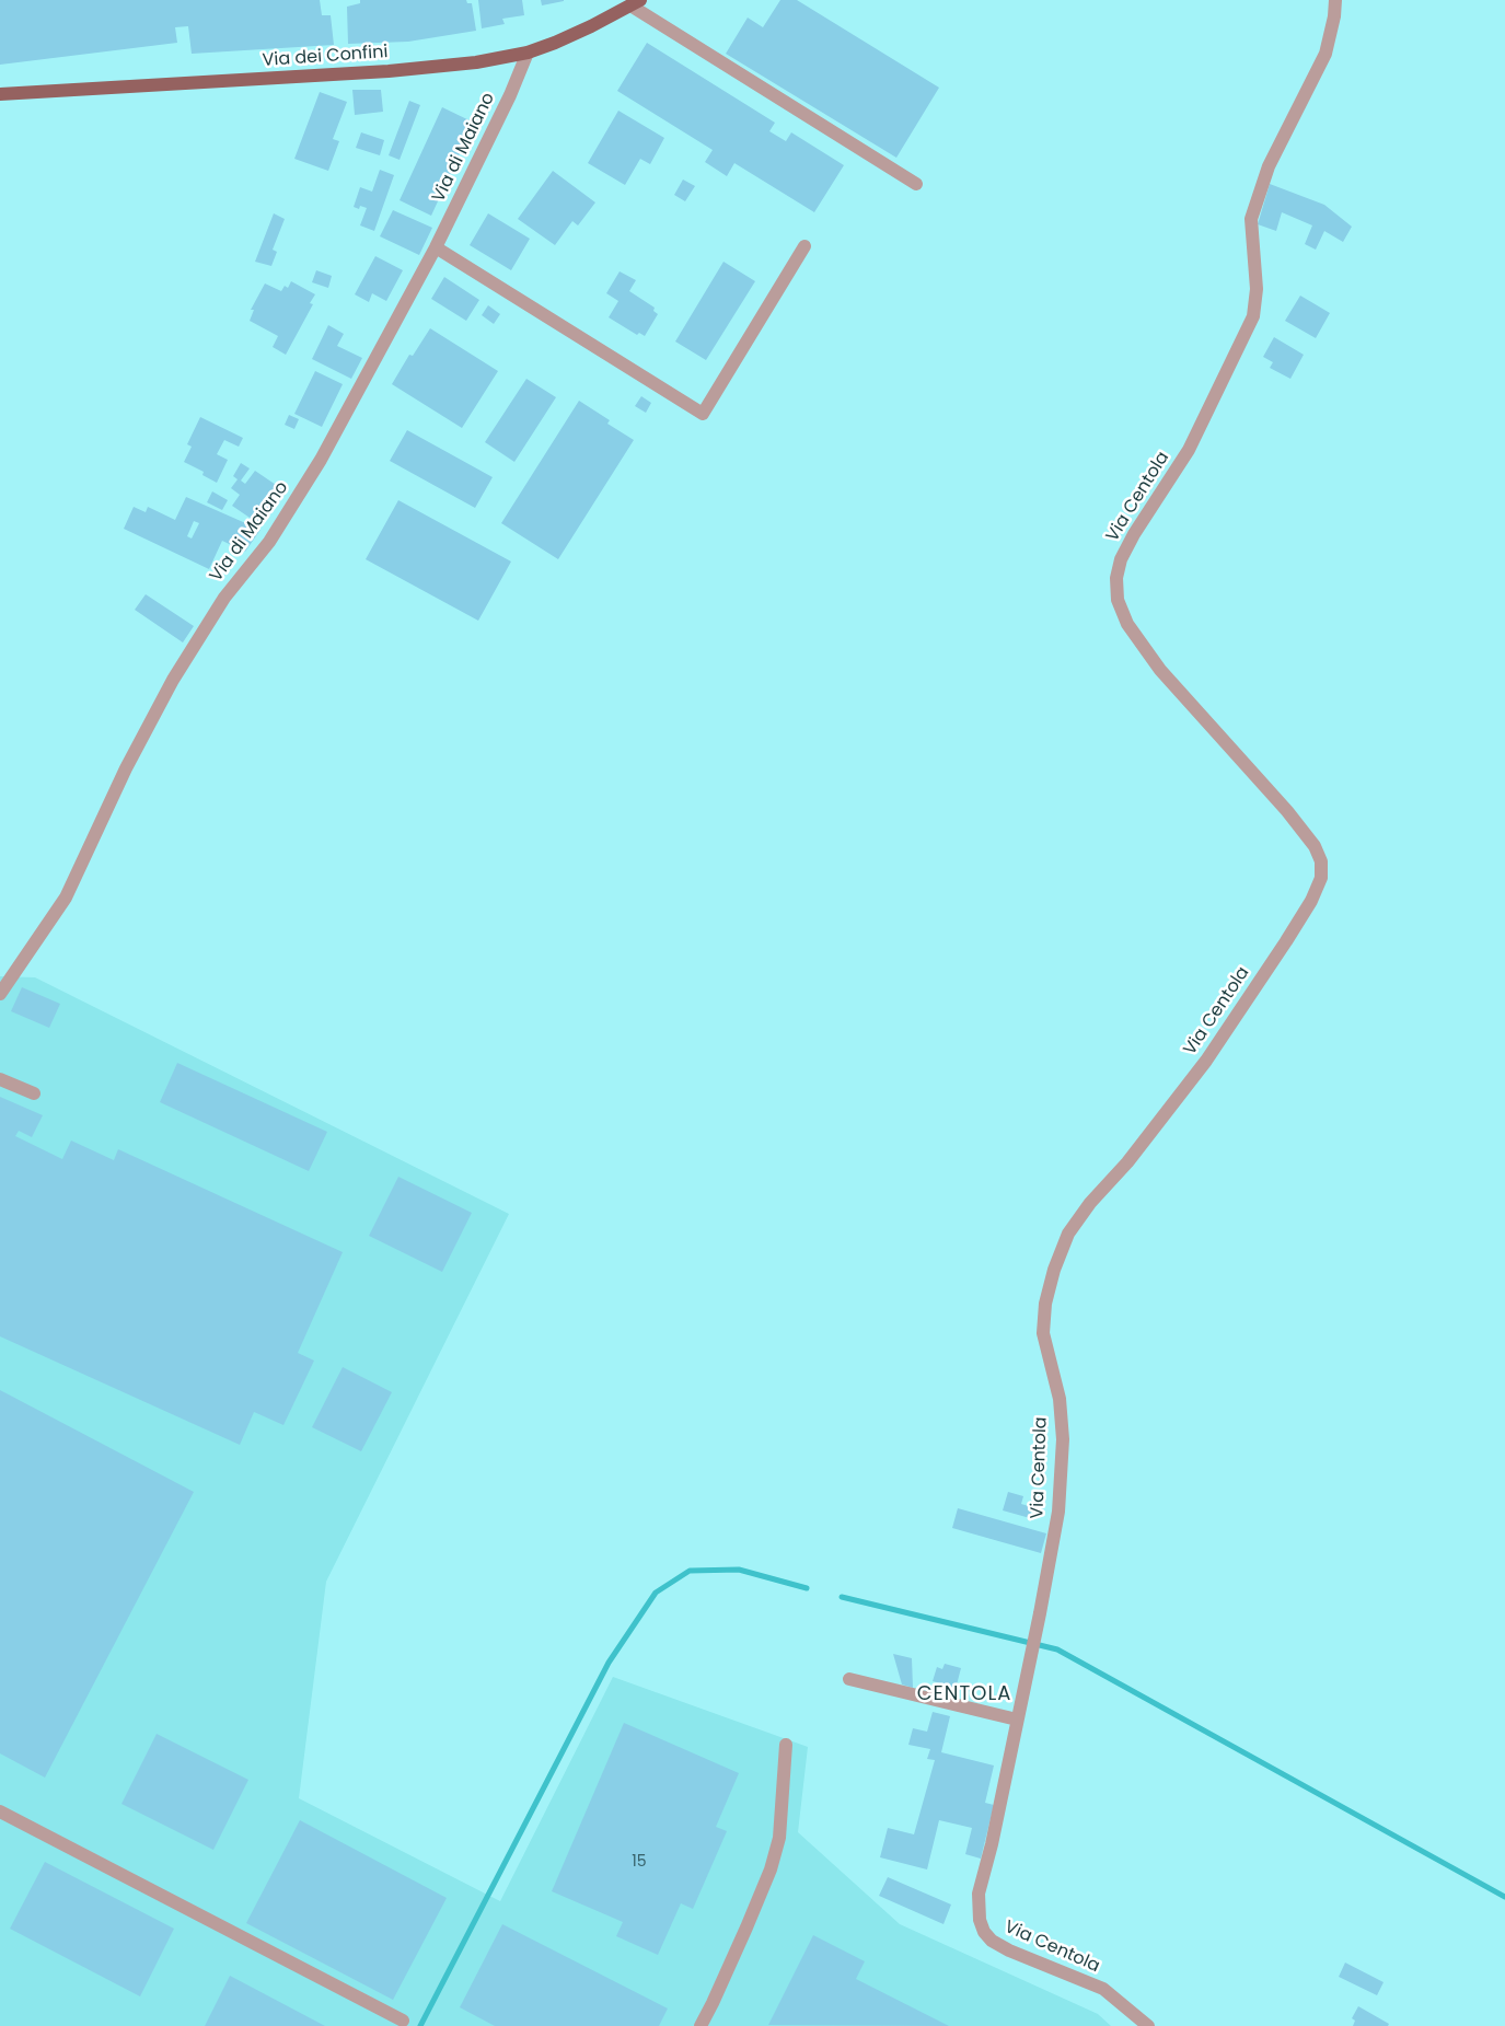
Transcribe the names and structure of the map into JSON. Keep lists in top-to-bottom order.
{
  "streets": {
    "main road": ["Via dei Confini"],
    "street": ["Via di Maiano", "Via Centola"]
  },
  "crossings": [
    ["Via dei Confini", "Via di Maiano"]
  ],
  "districts": ["CENTOLA"],
  "house_numbers": ["15"]
}
